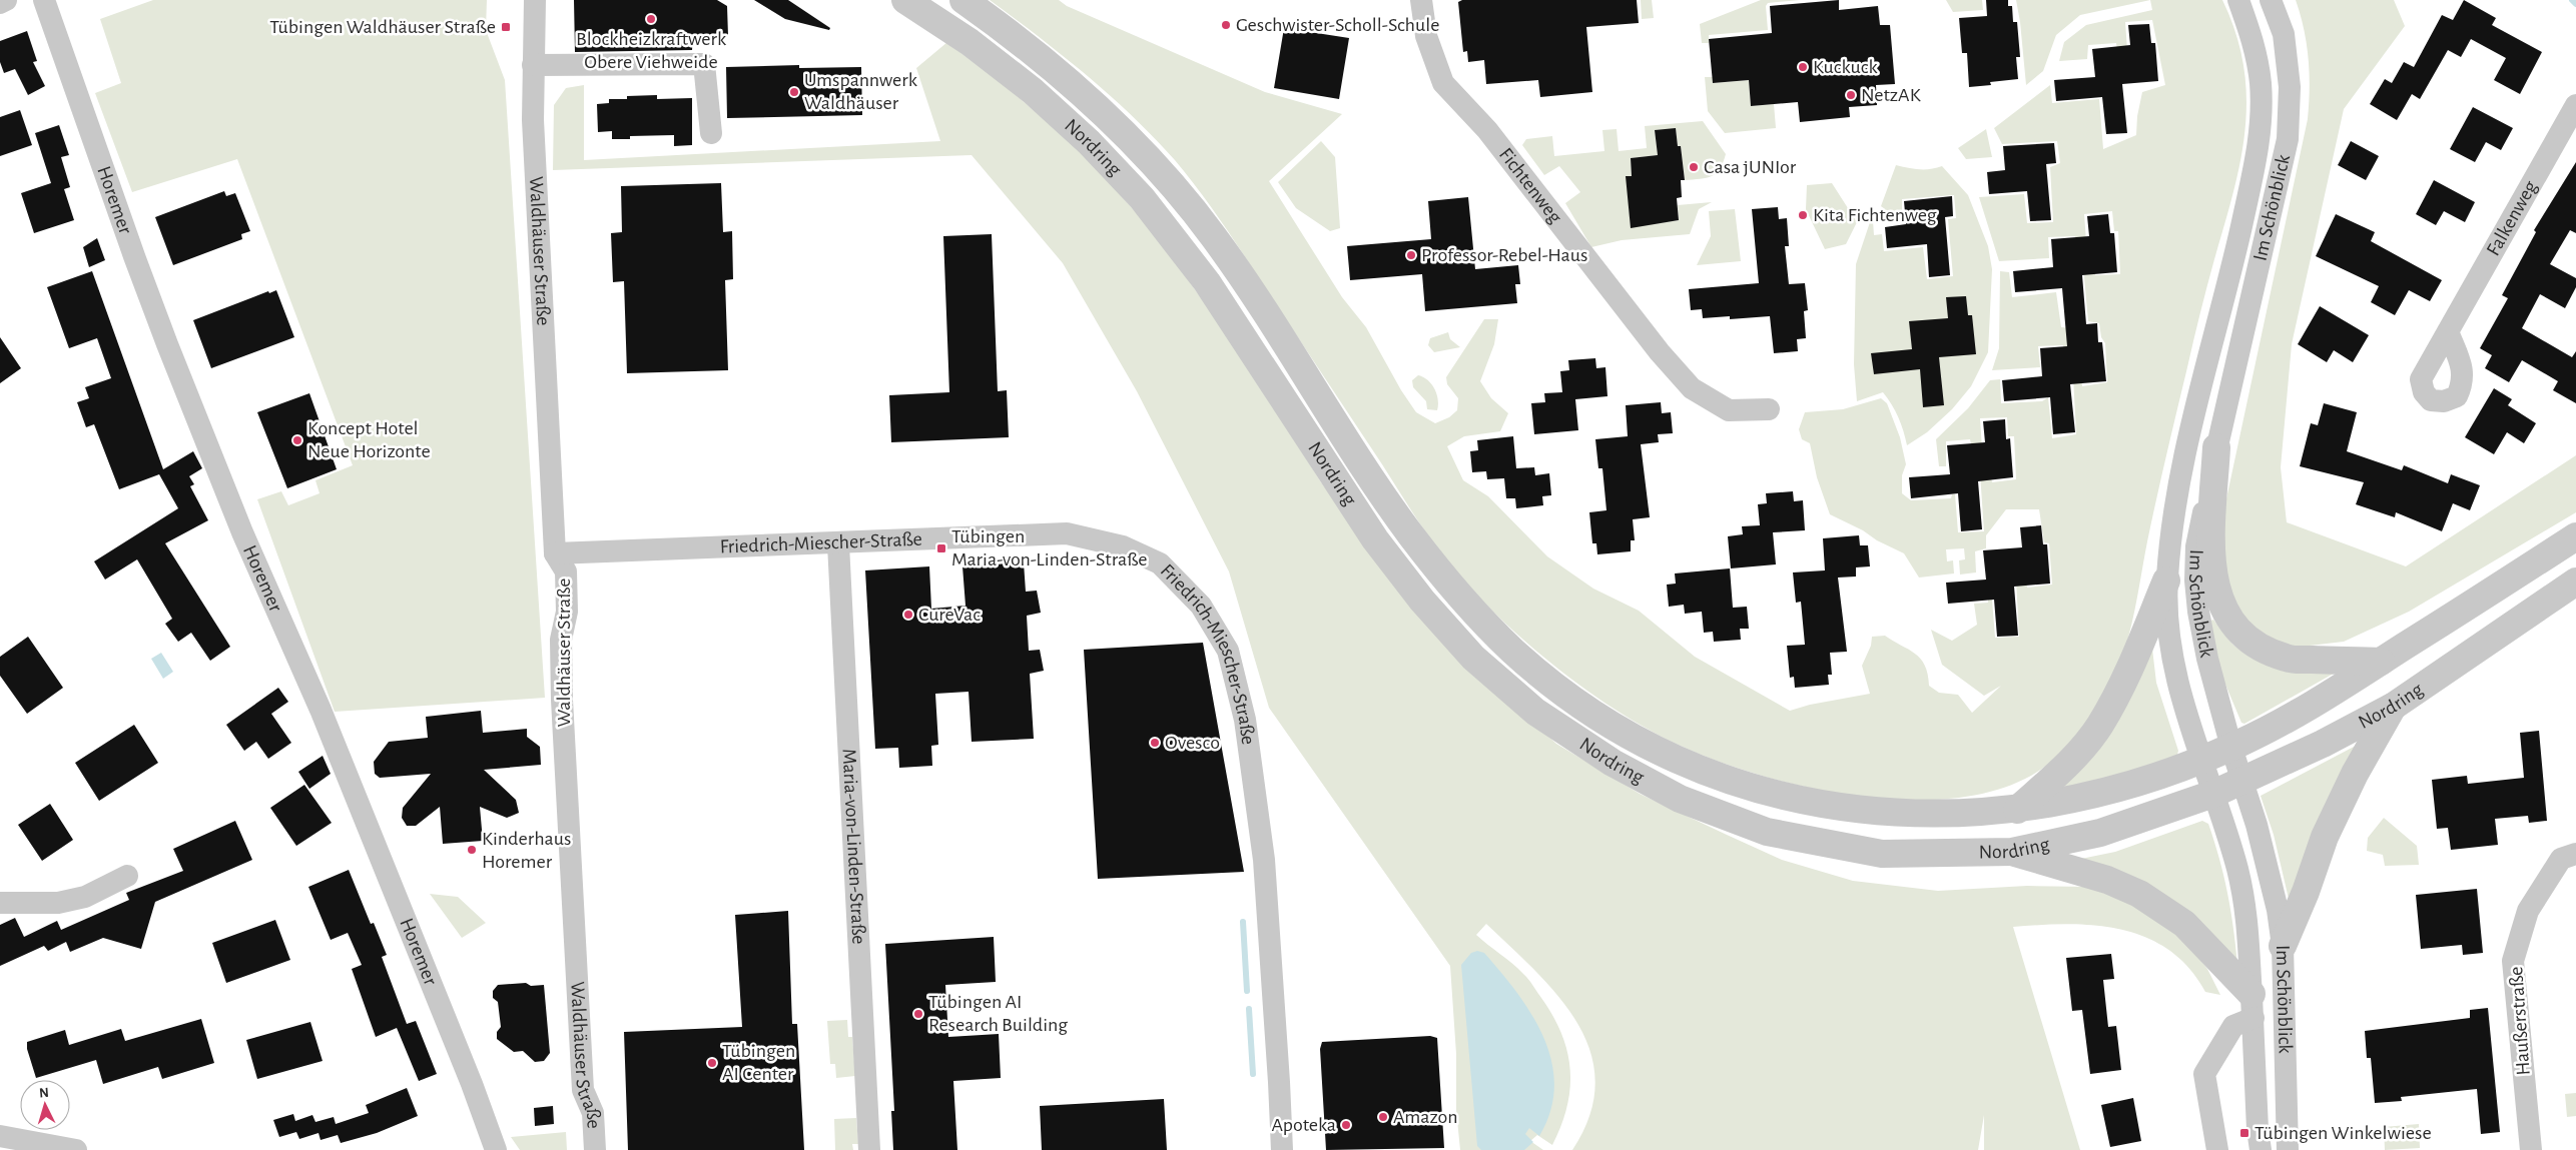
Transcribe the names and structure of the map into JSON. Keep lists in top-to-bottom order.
{
  "streets": {
    "street": [
      "Nordring",
      "Fichtenweg",
      "Horemer",
      "Im Schönblick",
      "Falkenweg",
      "Waldhäuser Straße",
      "Friedrich-Miescher-Straße",
      "Maria-von-Linden-Straße",
      "Haußerstraße"
    ]
  },
  "crossings": [
    ["Nordring", "Im Schönblick"],
    ["Waldhäuser Straße", "Friedrich-Miescher-Straße"],
    ["Friedrich-Miescher-Straße", "Maria-von-Linden-Straße"]
  ],
  "places": {
    "other": [
      "Blockheizkraftwerk Obere Viehweide",
      "Geschwister-Scholl-Schule",
      "Kuckuck",
      "Umspannwerk Waldhäuser",
      "NetzAK",
      "Casa jUNIor",
      "Kita Fichtenweg",
      "Professor-Rebel-Haus",
      "Koncept Hotel Neue Horizonte",
      "CureVac",
      "Ovesco",
      "Kinderhaus Horemer",
      "Tübingen AI Research Building",
      "Tübingen AI Center",
      "Amazon",
      "Apoteka"
    ],
    "transit": ["Tübingen Waldhäuser Straße", "Tübingen Maria-von-Linden-Straße", "Tübingen Winkelwiese"]
  },
  "north": "top"
}
